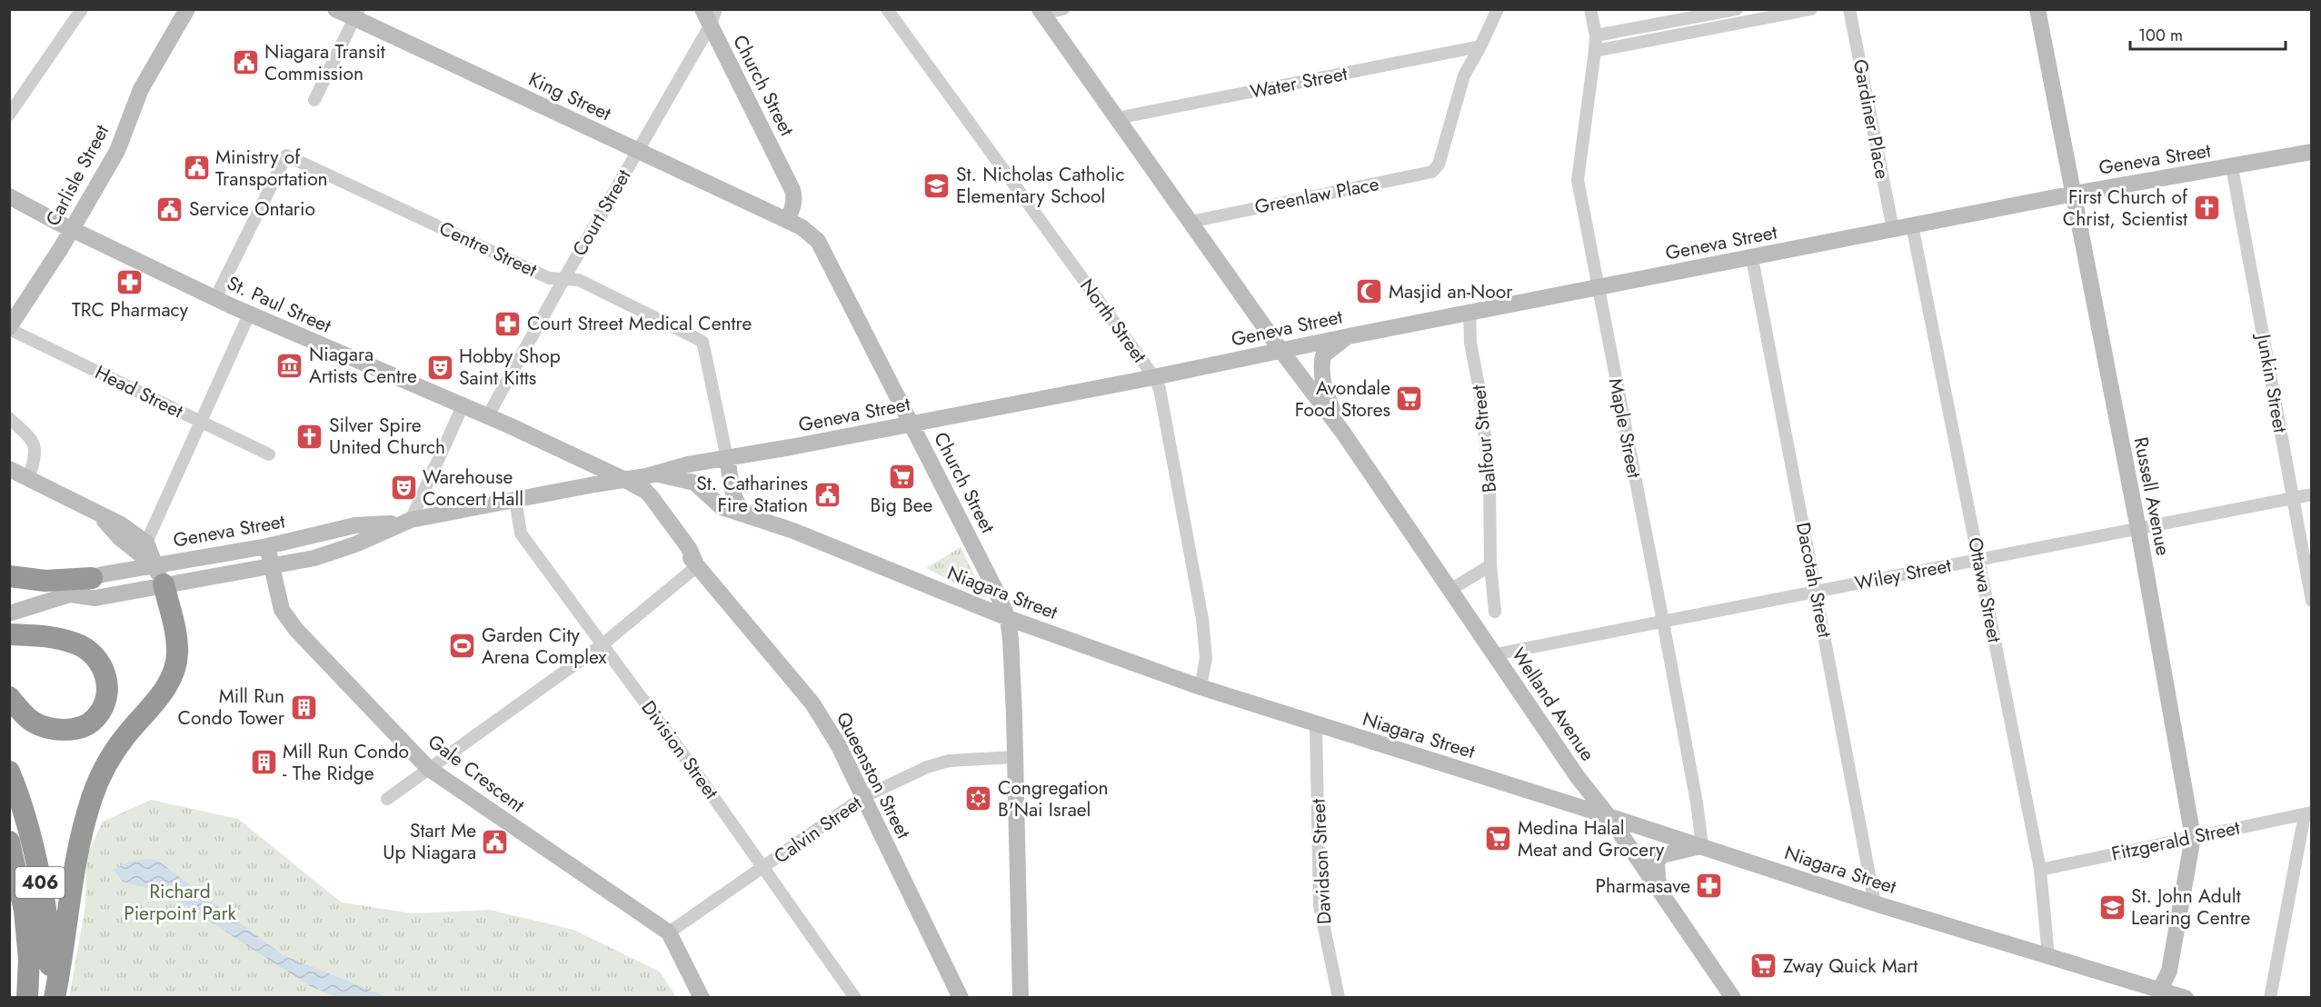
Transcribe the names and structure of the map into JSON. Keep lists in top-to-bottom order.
{
  "streets": {
    "highway": ["406"],
    "main road": [
      "Church Street",
      "King Street",
      "Geneva Street",
      "Carlisle Street",
      "St. Paul Street",
      "Russell Avenue",
      "Niagara Street",
      "Welland Avenue",
      "Gale Crescent",
      "Queenston Street"
    ],
    "street": [
      "Water Street",
      "Gardiner Place",
      "Greenlaw Place",
      "Court Street",
      "Centre Street",
      "North Street",
      "Junkin Street",
      "Head Street",
      "Maple Street",
      "Balfour Street",
      "Wiley Street",
      "Dacotah Street",
      "Ottawa Street",
      "Division Street",
      "Calvin Street",
      "Fitzgerald Street",
      "Davidson Street"
    ]
  },
  "crossings": [
    ["Water Street", "Greenlaw Place"],
    ["Church Street", "King Street"],
    ["Church Street", "Geneva Street"],
    ["Church Street", "Court Street"],
    ["Church Street", "Niagara Street"],
    ["Church Street", "Calvin Street"],
    ["King Street", "Court Street"],
    ["Gardiner Place", "Geneva Street"],
    ["Geneva Street", "Centre Street"],
    ["Geneva Street", "St. Paul Street"],
    ["Geneva Street", "North Street"],
    ["Geneva Street", "Junkin Street"],
    ["Geneva Street", "Maple Street"],
    ["Geneva Street", "Balfour Street"],
    ["Geneva Street", "Russell Avenue"],
    ["Geneva Street", "Dacotah Street"],
    ["Geneva Street", "Ottawa Street"],
    ["Geneva Street", "Niagara Street"],
    ["Geneva Street", "Division Street"],
    ["Geneva Street", "Gale Crescent"],
    ["Geneva Street", "Queenston Street"],
    ["Carlisle Street", "St. Paul Street"],
    ["Carlisle Street", "Head Street"],
    ["Court Street", "Centre Street"],
    ["Court Street", "St. Paul Street"],
    ["Centre Street", "St. Paul Street"],
    ["St. Paul Street", "Queenston Street"],
    ["North Street", "Niagara Street"],
    ["Junkin Street", "Wiley Street"],
    ["Maple Street", "Wiley Street"],
    ["Maple Street", "Niagara Street"],
    ["Russell Avenue", "Wiley Street"],
    ["Russell Avenue", "Niagara Street"],
    ["Russell Avenue", "Fitzgerald Street"],
    ["Wiley Street", "Dacotah Street"],
    ["Wiley Street", "Ottawa Street"],
    ["Wiley Street", "Welland Avenue"],
    ["Dacotah Street", "Niagara Street"],
    ["Ottawa Street", "Niagara Street"],
    ["Ottawa Street", "Fitzgerald Street"],
    ["Niagara Street", "Welland Avenue"],
    ["Niagara Street", "Davidson Street"],
    ["Division Street", "Calvin Street"],
    ["Gale Crescent", "Calvin Street"],
    ["Queenston Street", "Calvin Street"]
  ],
  "parks": ["Richard Pierpoint Park"],
  "places": {
    "public building": [
      "Niagara Transit Commission",
      "Ministry of Transportation",
      "Service Ontario",
      "St. Catharines Fire Station",
      "Start Me Up Niagara"
    ],
    "school or university": ["St. Nicholas Catholic Elementary School", "St. John Adult Learing Centre"],
    "church": ["First Church of Christ, Scientist", "Silver Spire United Church"],
    "pharmacy": ["TRC Pharmacy", "Court Street Medical Centre", "Pharmasave"],
    "mosque": ["Masjid an-Noor"],
    "museum": ["Niagara Artists Centre"],
    "theatre": ["Hobby Shop Saint Kitts", "Warehouse Concert Hall"],
    "supermarket": [
      "Avondale Food Stores",
      "Big Bee",
      "Medina Halal Meat and Grocery",
      "Zway Quick Mart"
    ],
    "sports": ["Garden City Arena Complex"],
    "building": ["Mill Run Condo Tower", "Mill Run Condo - The Ridge"],
    "synagogue": ["Congregation B'Nai Israel"]
  },
  "scale_bar": "100 m"
}
